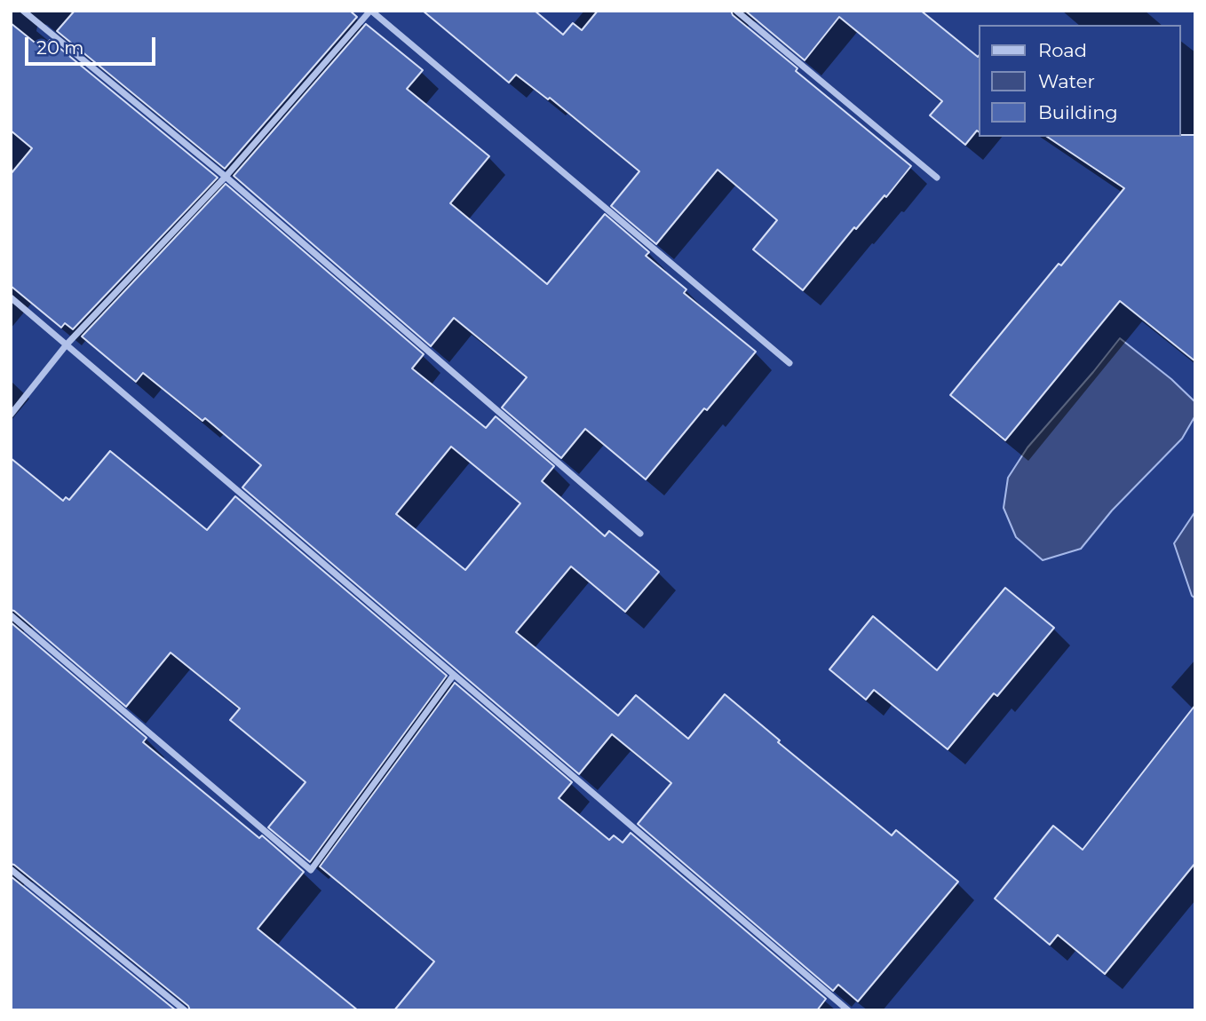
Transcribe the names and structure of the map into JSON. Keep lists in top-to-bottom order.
{
  "legend": ["Road", "Water", "Building"],
  "scale_bar": "20 m"
}
